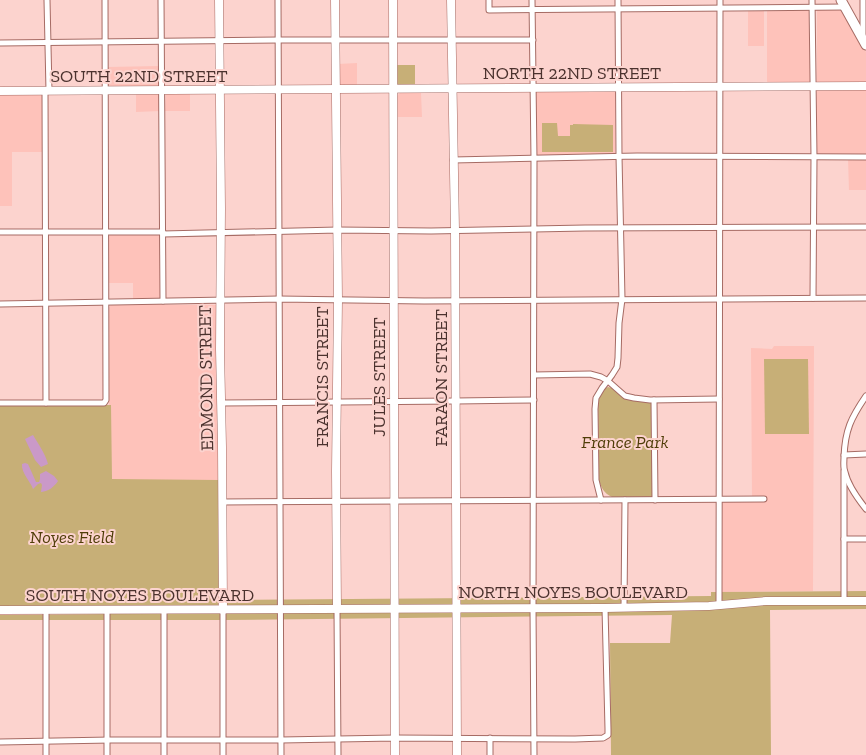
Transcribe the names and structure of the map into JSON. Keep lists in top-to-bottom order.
{
  "streets": {
    "main road": [
      "NORTH 22ND STREET",
      "SOUTH 22ND STREET",
      "FRANCIS STREET",
      "JULES STREET",
      "EDMOND STREET",
      "FARAON STREET",
      "NORTH NOYES BOULEVARD",
      "SOUTH NOYES BOULEVARD"
    ]
  },
  "crossings": [
    ["NORTH 22ND STREET", "SOUTH 22ND STREET"],
    ["NORTH 22ND STREET", "FRANCIS STREET"],
    ["NORTH 22ND STREET", "JULES STREET"],
    ["NORTH 22ND STREET", "FARAON STREET"],
    ["SOUTH 22ND STREET", "EDMOND STREET"],
    ["FRANCIS STREET", "NORTH NOYES BOULEVARD"],
    ["JULES STREET", "NORTH NOYES BOULEVARD"],
    ["EDMOND STREET", "SOUTH NOYES BOULEVARD"],
    ["FARAON STREET", "NORTH NOYES BOULEVARD"],
    ["NORTH NOYES BOULEVARD", "SOUTH NOYES BOULEVARD"]
  ],
  "parks": ["France Park", "Noyes Field"]
}
